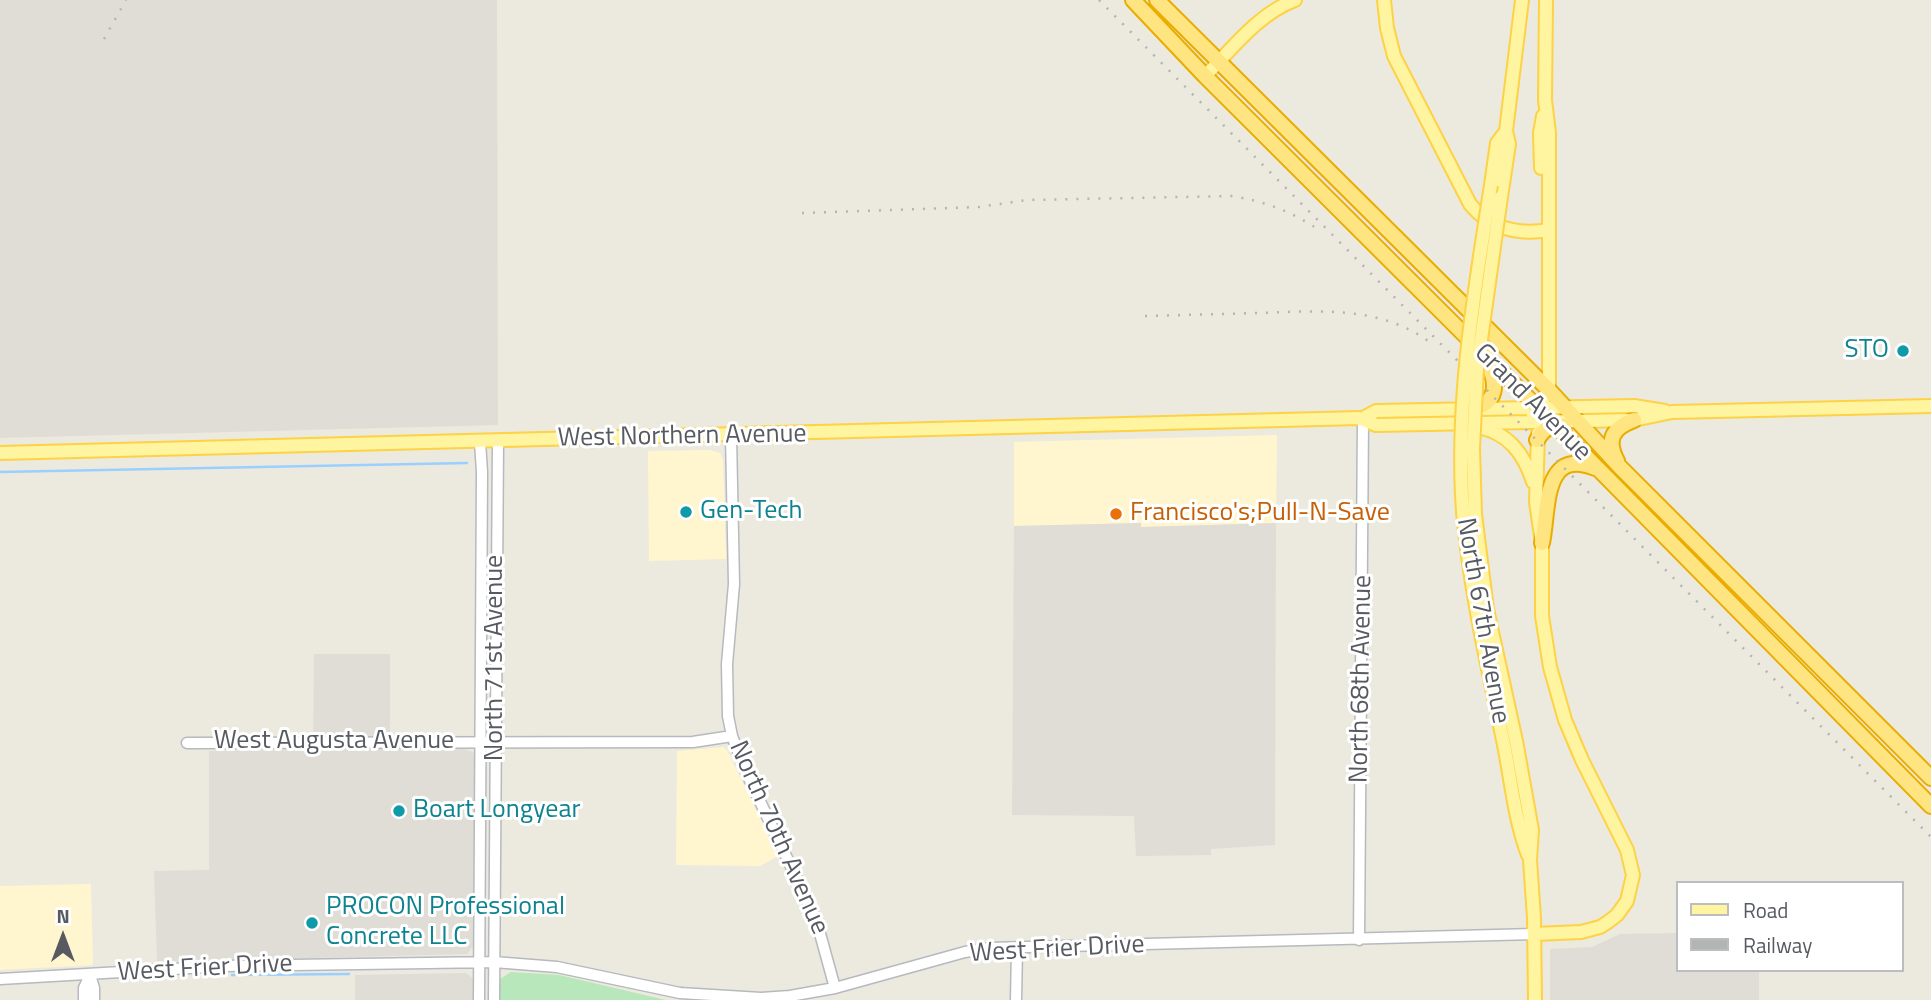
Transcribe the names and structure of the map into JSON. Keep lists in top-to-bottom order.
{
  "streets": {
    "highway": ["Grand Avenue"],
    "main road": ["West Northern Avenue", "North 67th Avenue"],
    "street": [
      "North 71st Avenue",
      "North 68th Avenue",
      "West Augusta Avenue",
      "North 70th Avenue",
      "West Frier Drive"
    ]
  },
  "crossings": [
    ["Grand Avenue", "West Northern Avenue"],
    ["West Northern Avenue", "North 71st Avenue"],
    ["West Northern Avenue", "North 68th Avenue"],
    ["West Northern Avenue", "North 70th Avenue"],
    ["North 67th Avenue", "West Frier Drive"],
    ["North 71st Avenue", "West Augusta Avenue"],
    ["North 71st Avenue", "West Frier Drive"],
    ["North 68th Avenue", "West Frier Drive"],
    ["West Augusta Avenue", "North 70th Avenue"],
    ["North 70th Avenue", "West Frier Drive"]
  ],
  "places": [
    "STO",
    "Gen-Tech",
    "Francisco's;Pull-N-Save",
    "Boart Longyear",
    "PROCON Professional Concrete LLC"
  ],
  "legend": ["Road", "Railway"],
  "north": "top"
}
